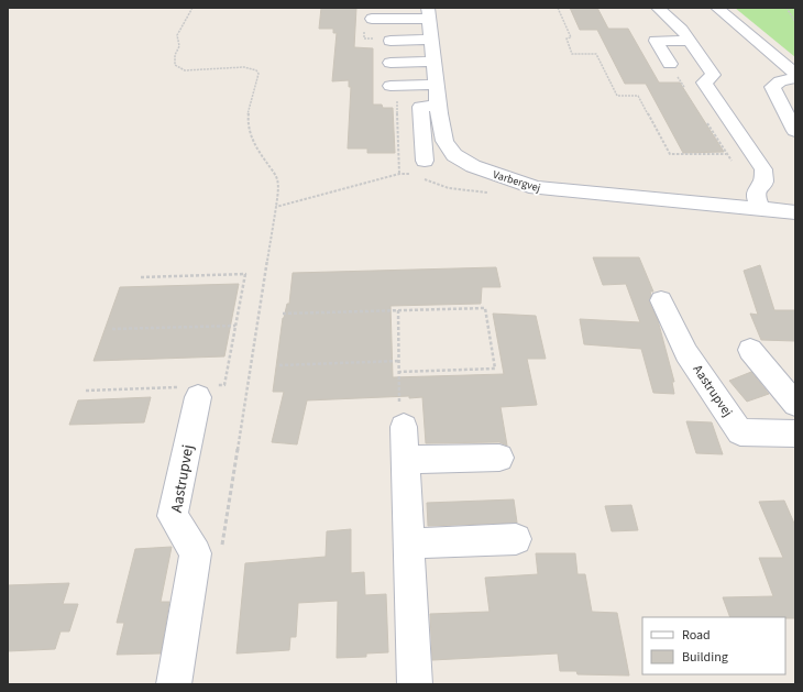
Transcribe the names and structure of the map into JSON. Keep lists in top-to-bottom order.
{
  "streets": {
    "street": ["Varbergvej", "Aastrupvej"]
  },
  "legend": ["Road", "Building"]
}
